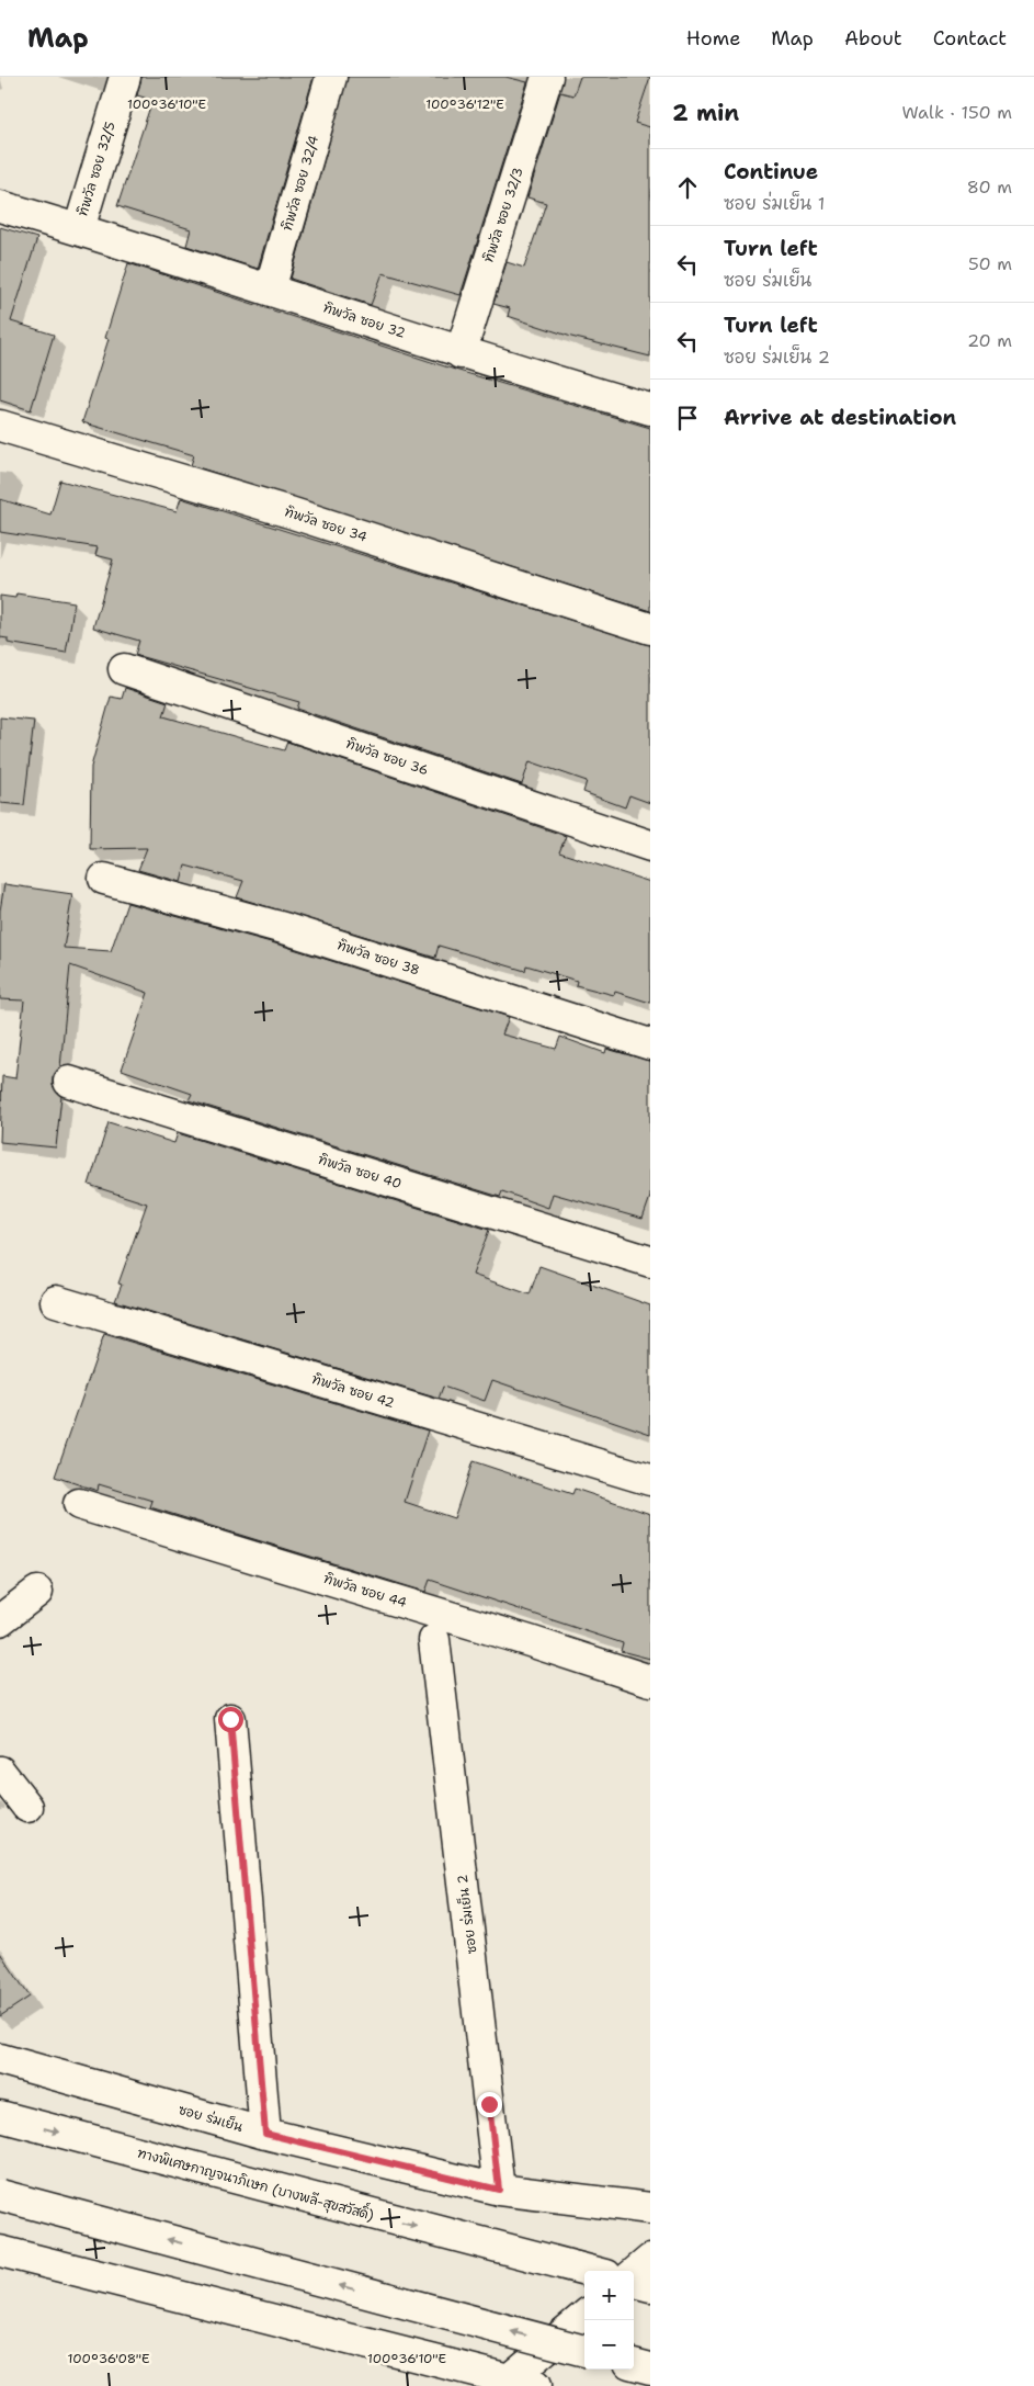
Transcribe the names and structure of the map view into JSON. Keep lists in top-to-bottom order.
{
  "streets": {
    "main road": [
      "ทิพวัล ซอย 32/5",
      "ทิพวัล ซอย 32/4",
      "ทิพวัล ซอย 32/3",
      "ทิพวัล ซอย 32",
      "ทิพวัล ซอย 34",
      "ทิพวัล ซอย 36",
      "ทิพวัล ซอย 38",
      "ทิพวัล ซอย 40",
      "ทิพวัล ซอย 42",
      "ทิพวัล ซอย 44",
      "ซอย ร่มเย็น 2",
      "ซอย ร่มเย็น",
      "ทางพิเศษกาญจนาภิเษก (บางพลี-สุขสวัสดิ์)"
    ]
  },
  "crossings": [
    ["ทิพวัล ซอย 32/5", "ทิพวัล ซอย 32"],
    ["ทิพวัล ซอย 32/4", "ทิพวัล ซอย 32"],
    ["ทิพวัล ซอย 32/3", "ทิพวัล ซอย 32"],
    ["ซอย ร่มเย็น 2", "ซอย ร่มเย็น"]
  ],
  "page": {
    "header": "Map",
    "nav": [
      "Home",
      "Map",
      "About",
      "Contact"
    ],
    "heading": ["2 min", "Walk · 150 m"],
    "list": [
      ["Continue", "ซอย ร่มเย็น 1", "80 m"],
      ["Turn left", "ซอย ร่มเย็น", "50 m"],
      ["Turn left", "ซอย ร่มเย็น 2", "20 m"],
      "Arrive at destination"
    ],
    "map_buttons": ["+", "−"]
  },
  "coordinates": ["100°36'10\"E", "100°36'12\"E", "100°36'08\"E"]
}
